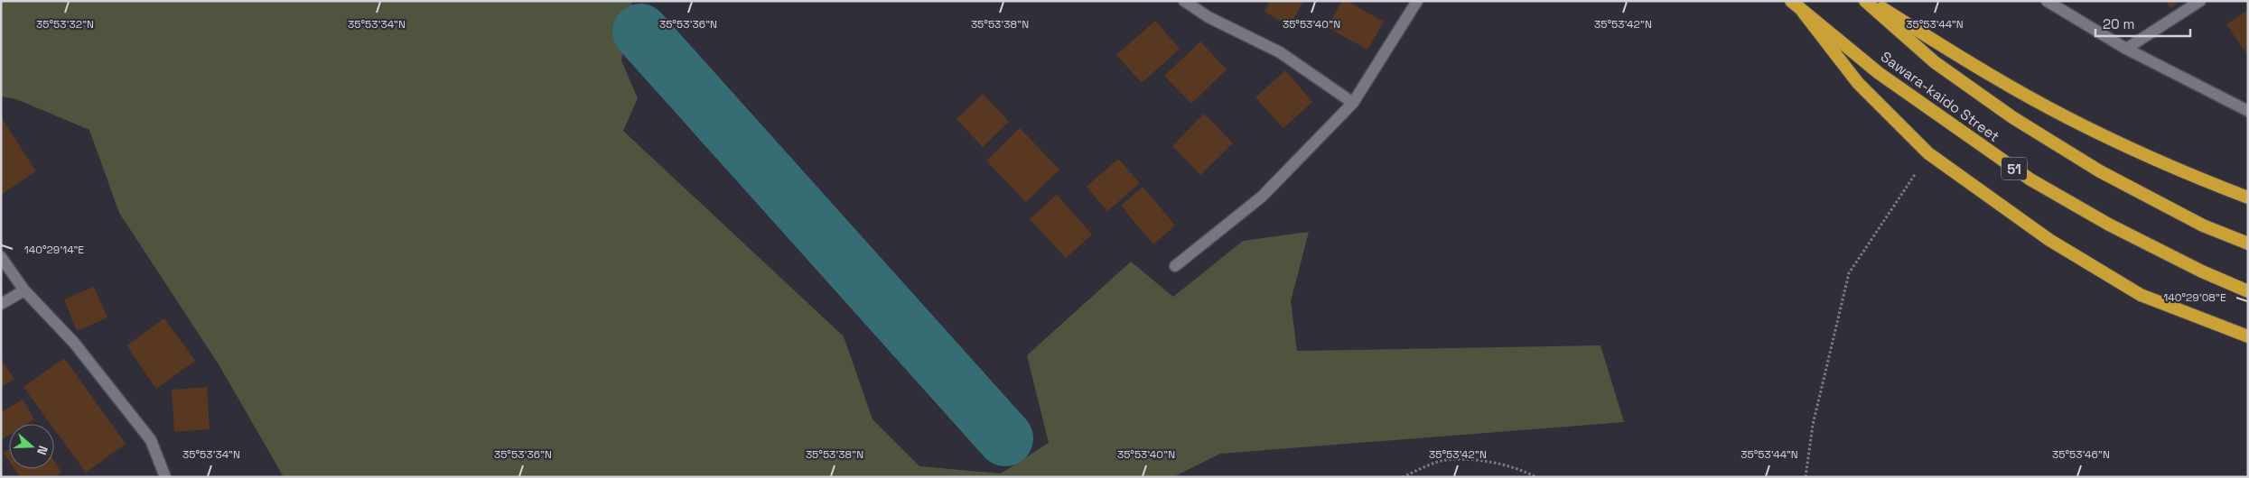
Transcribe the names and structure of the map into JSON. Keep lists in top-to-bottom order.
{
  "streets": {
    "highway": ["Sawara-kaido Street", "51"]
  },
  "scale_bar": "20 m",
  "north": "right",
  "coordinates": [
    "35°53'34\"N",
    "35°53'36\"N",
    "35°53'38\"N",
    "35°53'40\"N",
    "35°53'44\"N",
    "35°53'32\"N",
    "35°53'42\"N",
    "140°29'14\"E",
    "140°29'08\"E",
    "35°53'46\"N"
  ]
}
